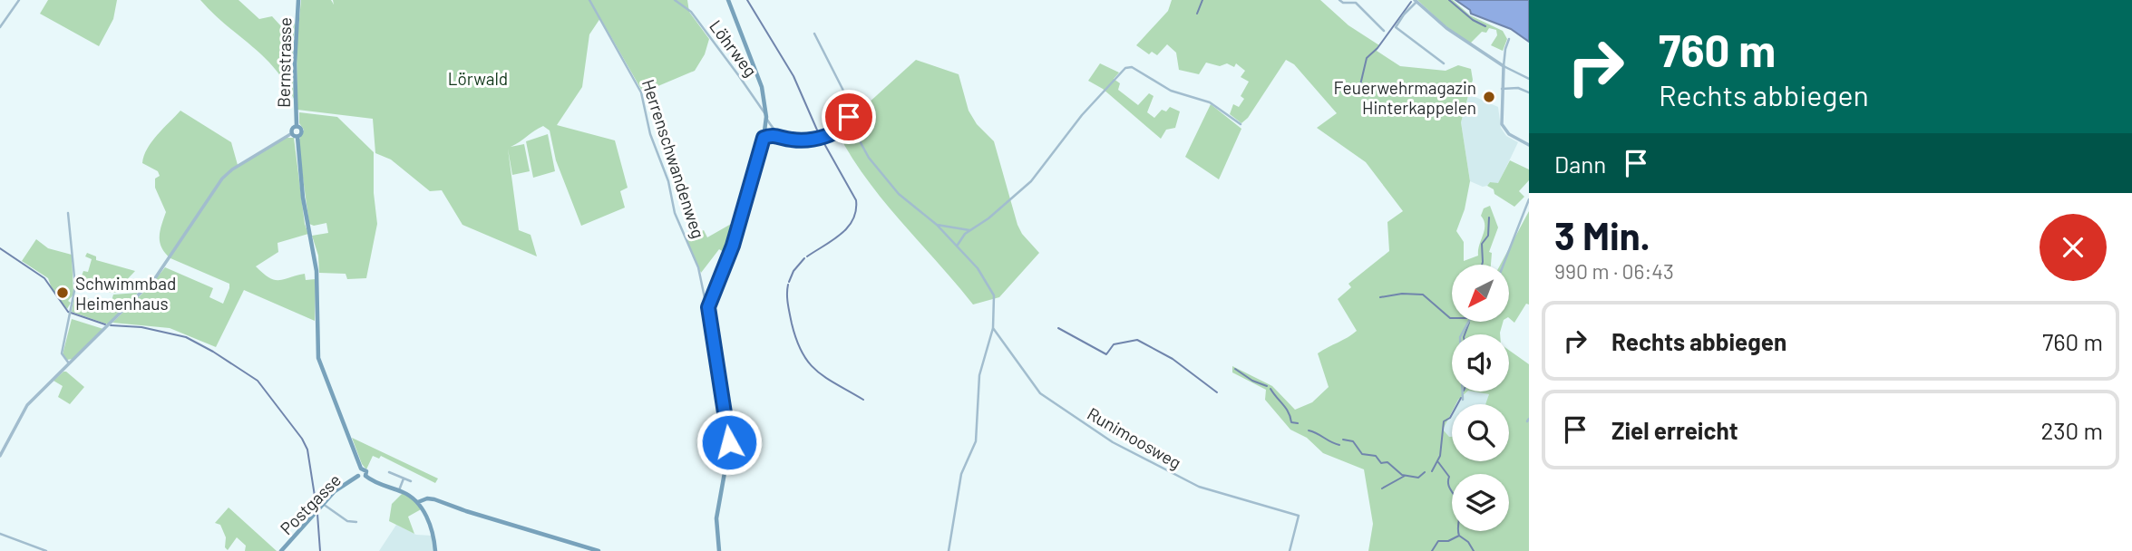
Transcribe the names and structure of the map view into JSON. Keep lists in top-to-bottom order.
{
  "streets": {
    "main road": ["Bernstrasse", "Postgasse"],
    "street": ["Löhrweg", "Herrenschwandenweg", "Runimoosweg"]
  },
  "parks": ["Lörwald"],
  "places": ["Feuerwehrmagazin Hinterkappelen", "Schwimmbad Heimenhaus"],
  "north": "bottom left",
  "page": {
    "turn": ["760 m", "Rechts abbiegen"],
    "then": "Dann",
    "heading": ["3 Min.", "990 m · 06:43"],
    "list": [
      {
        "name": "Rechts abbiegen",
        "value": "760 m"
      },
      {
        "name": "Ziel erreicht",
        "value": "230 m"
      }
    ]
  }
}
